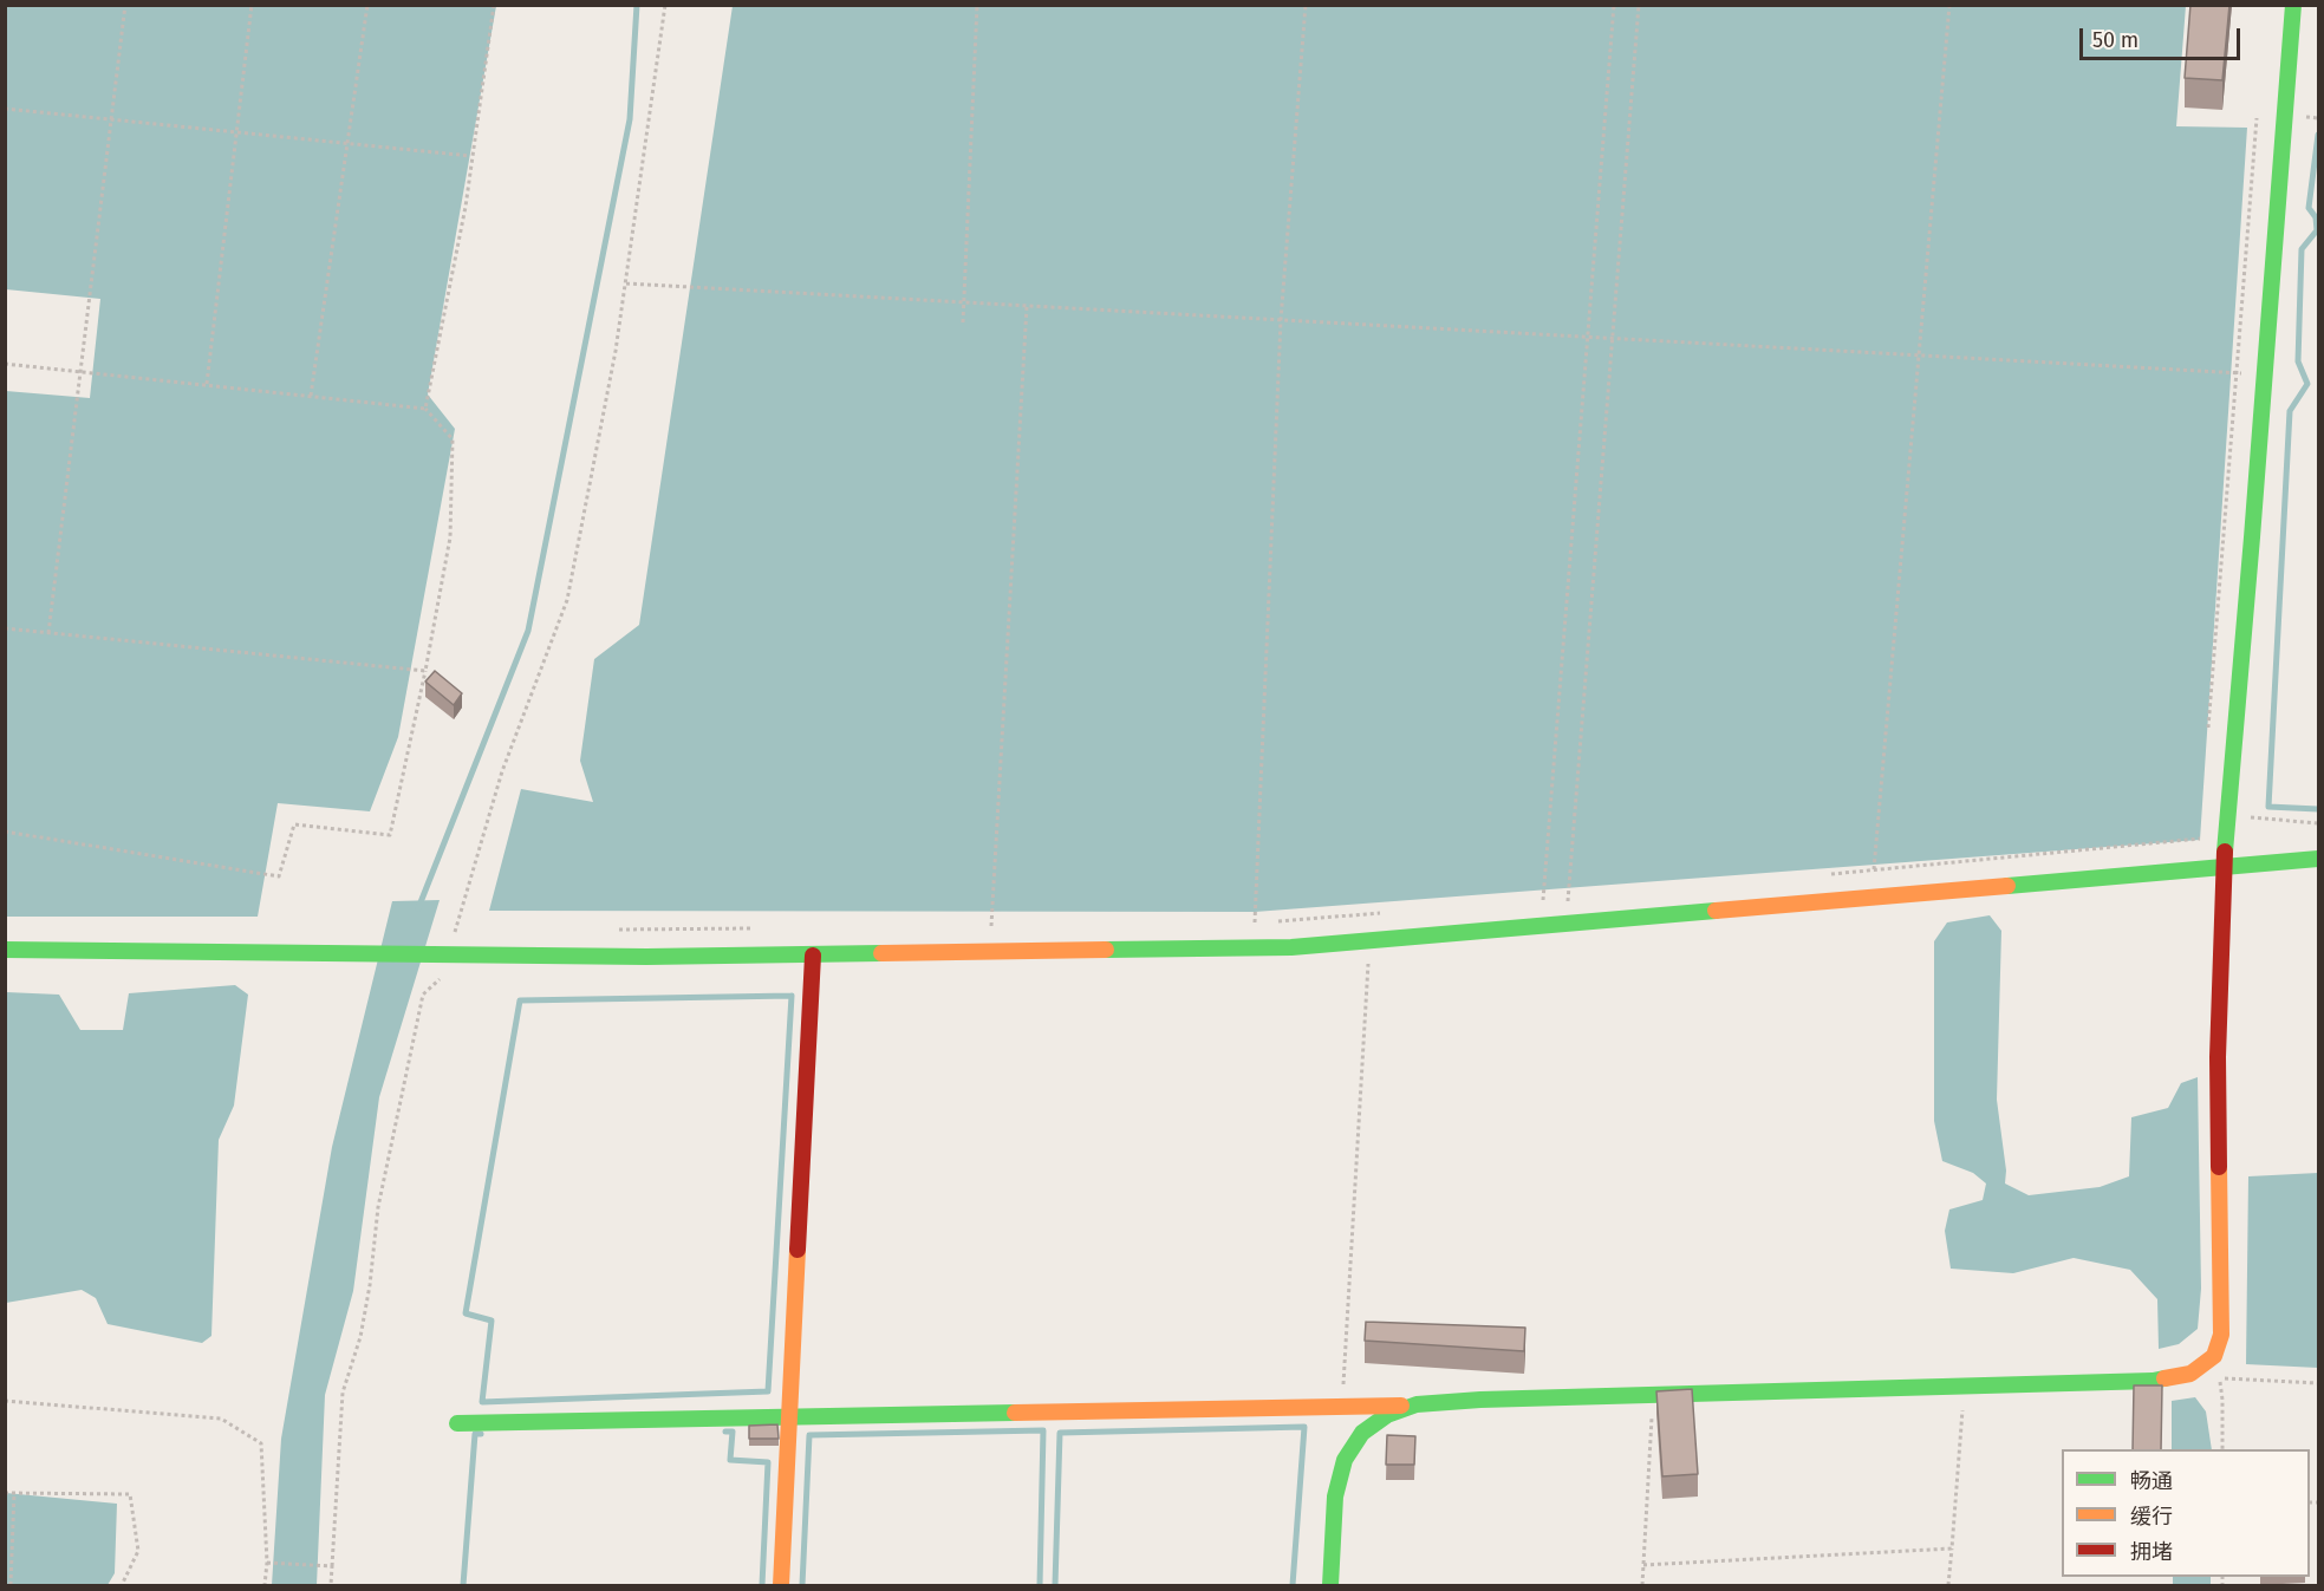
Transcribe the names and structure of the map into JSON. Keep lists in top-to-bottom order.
{
  "legend": ["畅通", "缓行", "拥堵"],
  "scale_bar": "50 m"
}
